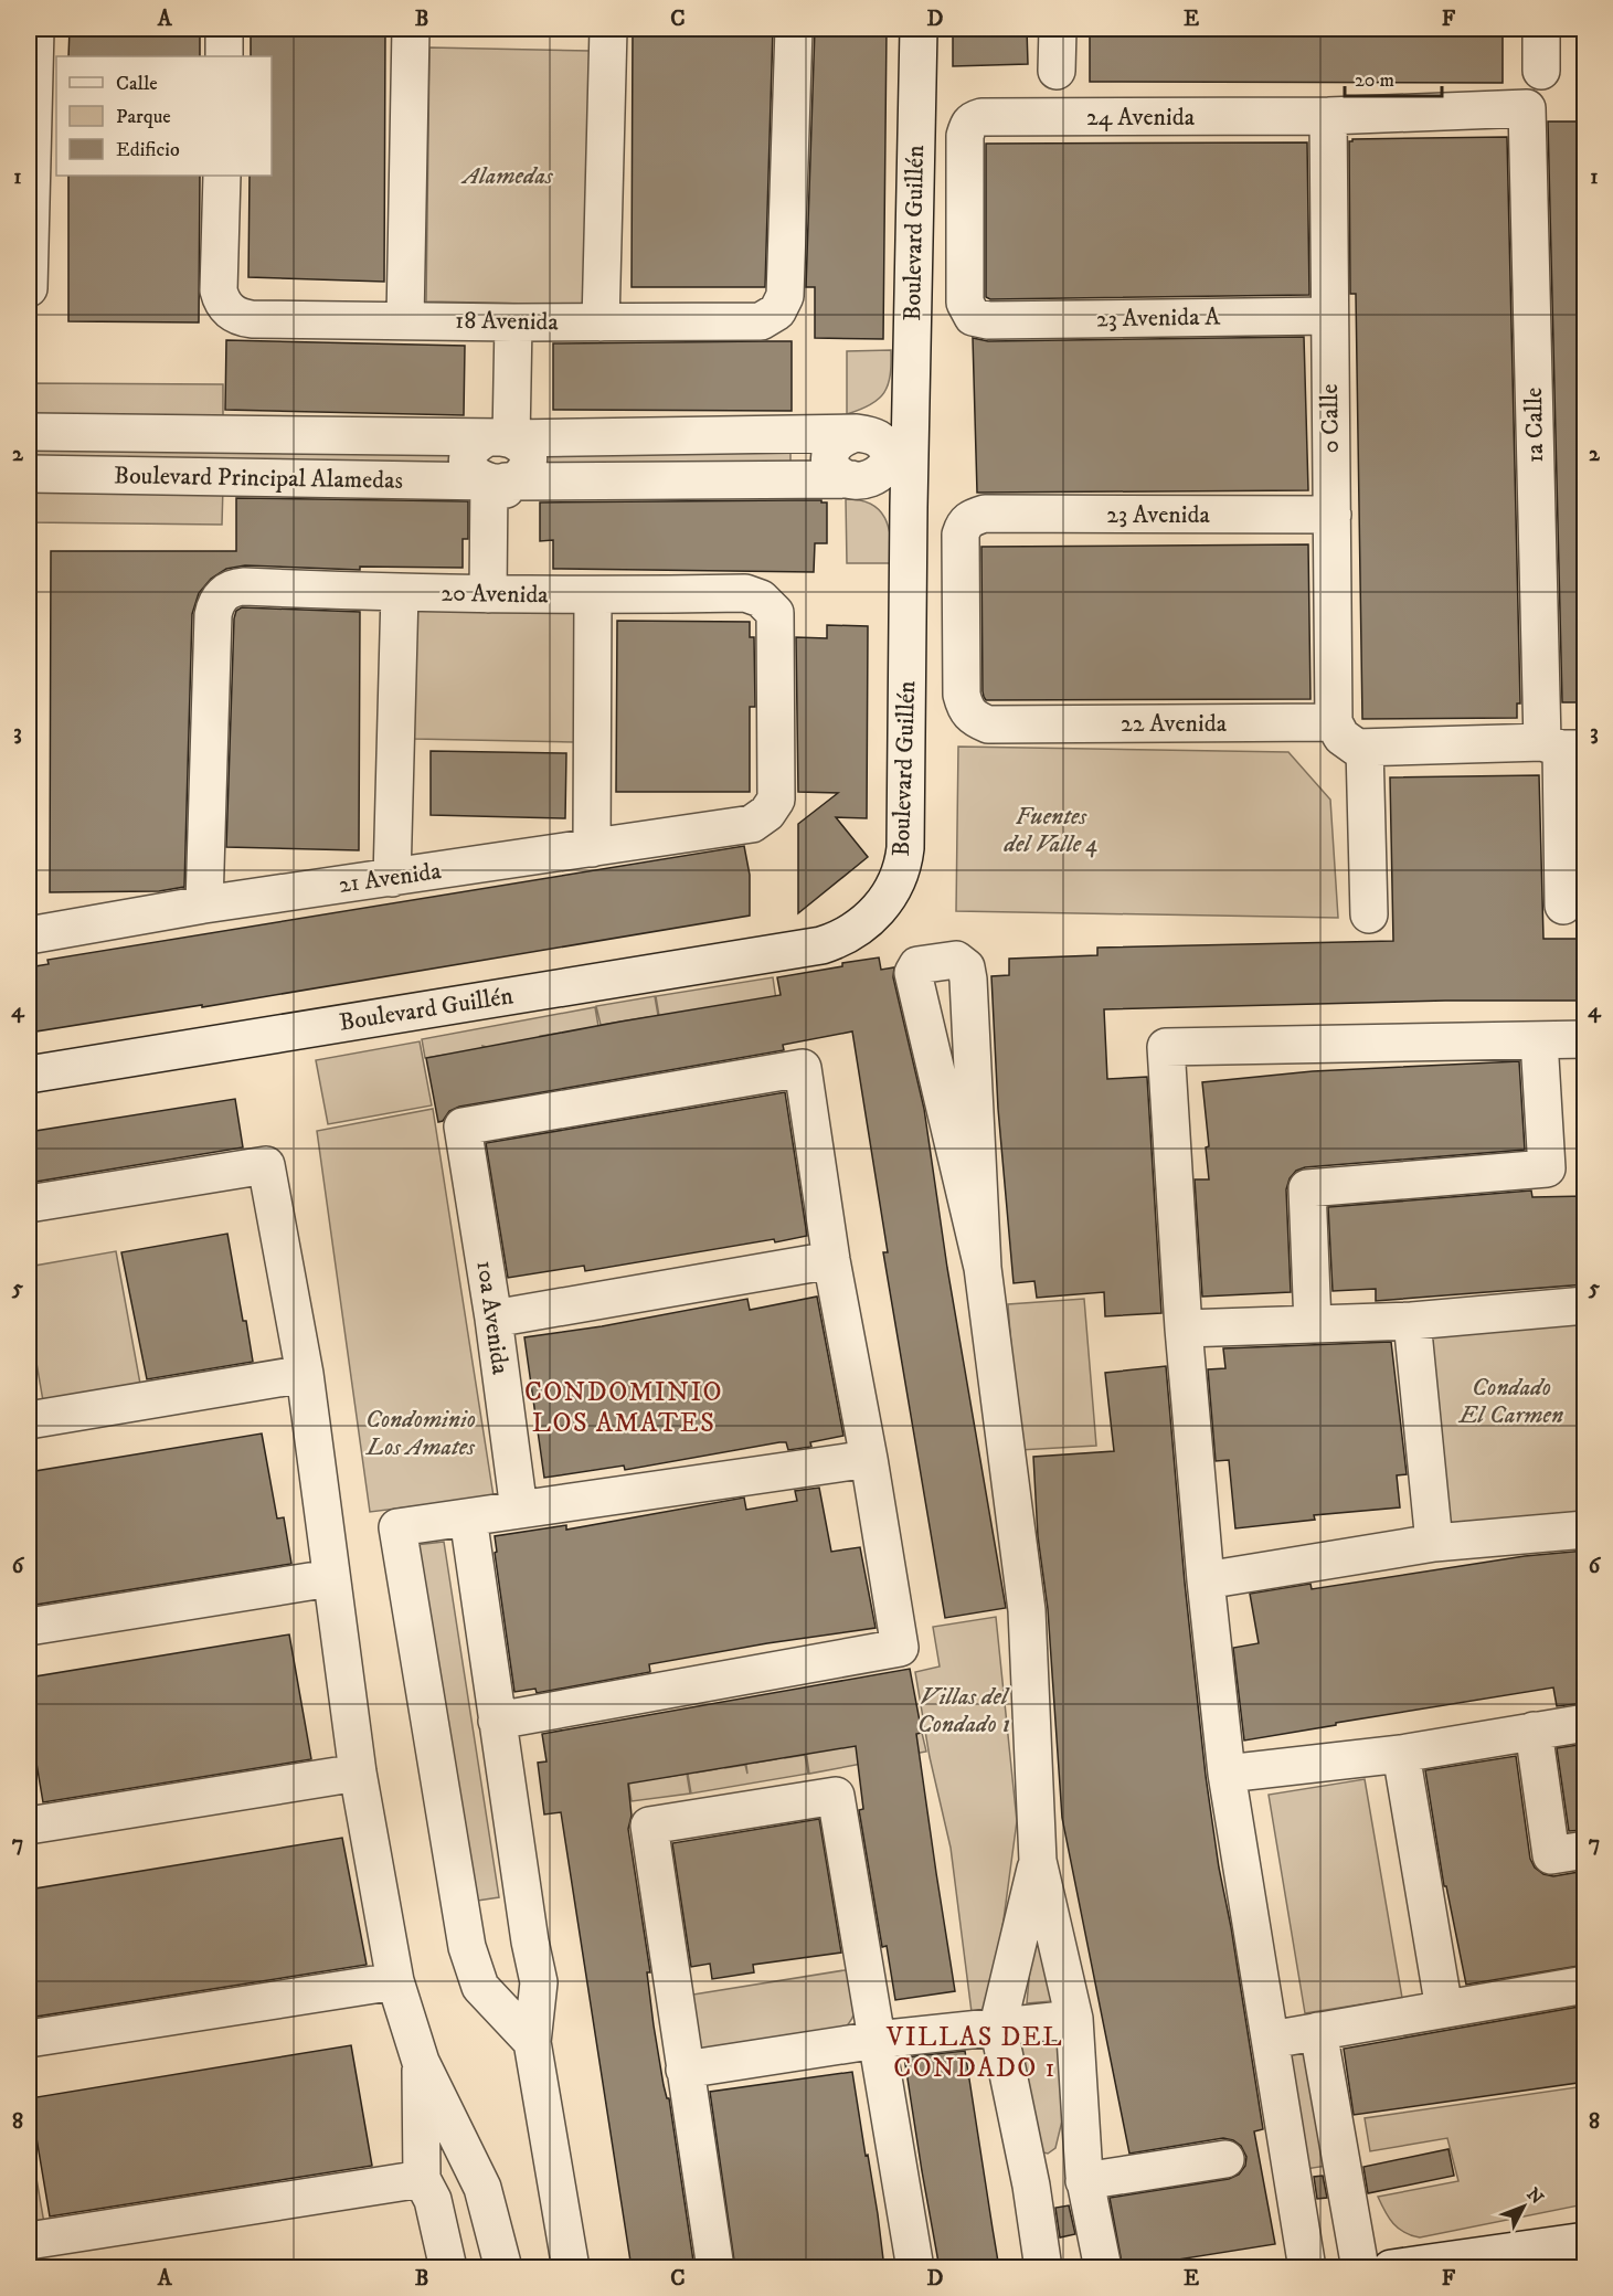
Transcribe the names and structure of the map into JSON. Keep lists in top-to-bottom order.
{
  "streets": {
    "street": [
      "24 Avenida",
      "Boulevard Guillén",
      "23 Avenida A",
      "18 Avenida",
      "0 Calle",
      "1a Calle",
      "Boulevard Principal Alamedas",
      "23 Avenida",
      "20 Avenida",
      "22 Avenida",
      "21 Avenida",
      "10a Avenida"
    ]
  },
  "crossings": [
    ["24 Avenida", "23 Avenida A"],
    ["24 Avenida", "0 Calle"],
    ["24 Avenida", "1a Calle"],
    ["Boulevard Guillén", "Boulevard Principal Alamedas"],
    ["23 Avenida A", "0 Calle"],
    ["0 Calle", "23 Avenida"],
    ["0 Calle", "22 Avenida"],
    ["23 Avenida", "22 Avenida"],
    ["20 Avenida", "21 Avenida"]
  ],
  "districts": ["CONDOMINIO LOS AMATES", "VILLAS DEL CONDADO 1"],
  "parks": [
    "Alamedas",
    "Fuentes del Valle 4",
    "Condado El Carmen",
    "Condominio Los Amates",
    "Villas del Condado 1"
  ],
  "legend": ["Calle", "Parque", "Edificio"],
  "scale_bar": "20 m",
  "north": "top right",
  "grid": {
    "columns": [
      "A",
      "B",
      "C",
      "D",
      "E",
      "F"
    ],
    "rows": [
      "1",
      "2",
      "3",
      "4",
      "5",
      "6",
      "7",
      "8"
    ]
  }
}
